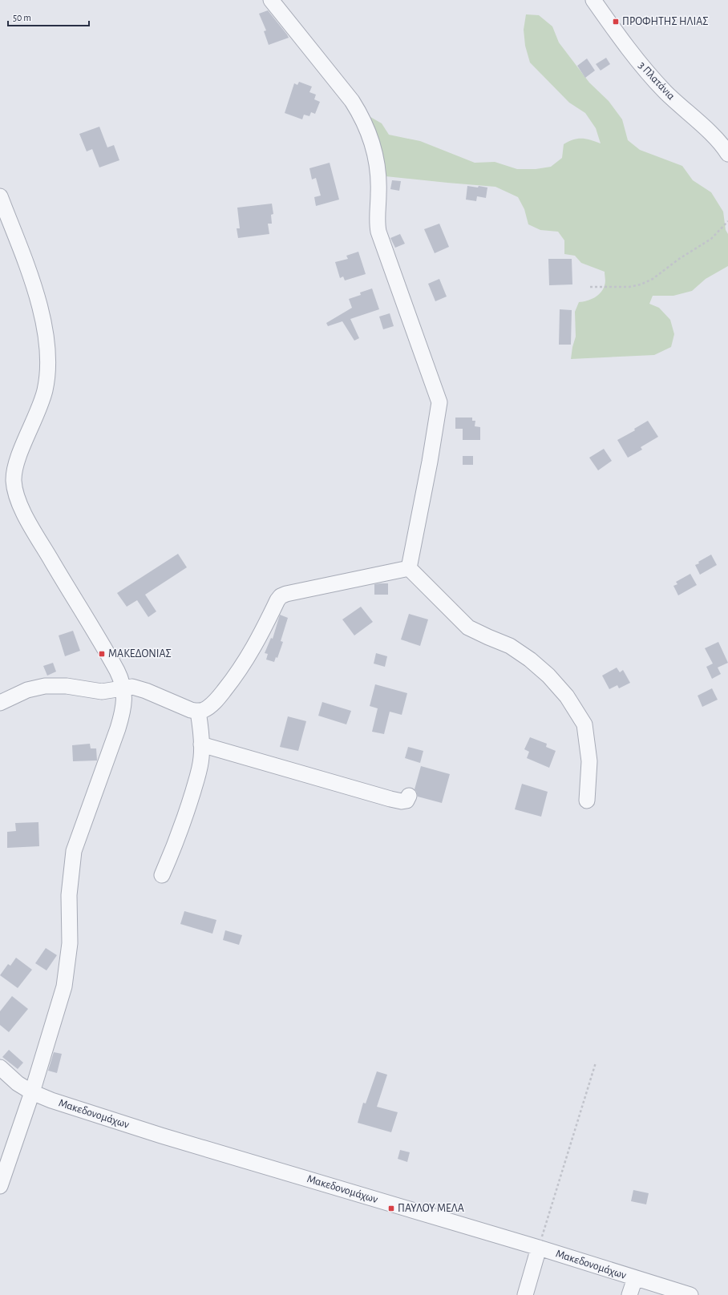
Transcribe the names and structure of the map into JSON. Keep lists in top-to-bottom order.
{
  "streets": {
    "street": ["3 Πλατάνια", "Μακεδονομάχων"]
  },
  "places": {
    "transit": ["ΠΡΟΦΗΤΗΣ ΗΛΙΑΣ", "ΜΑΚΕΔΟΝΙΑΣ", "ΠΑΥΛΟΥ ΜΕΛΑ"]
  },
  "scale_bar": "50 m"
}
